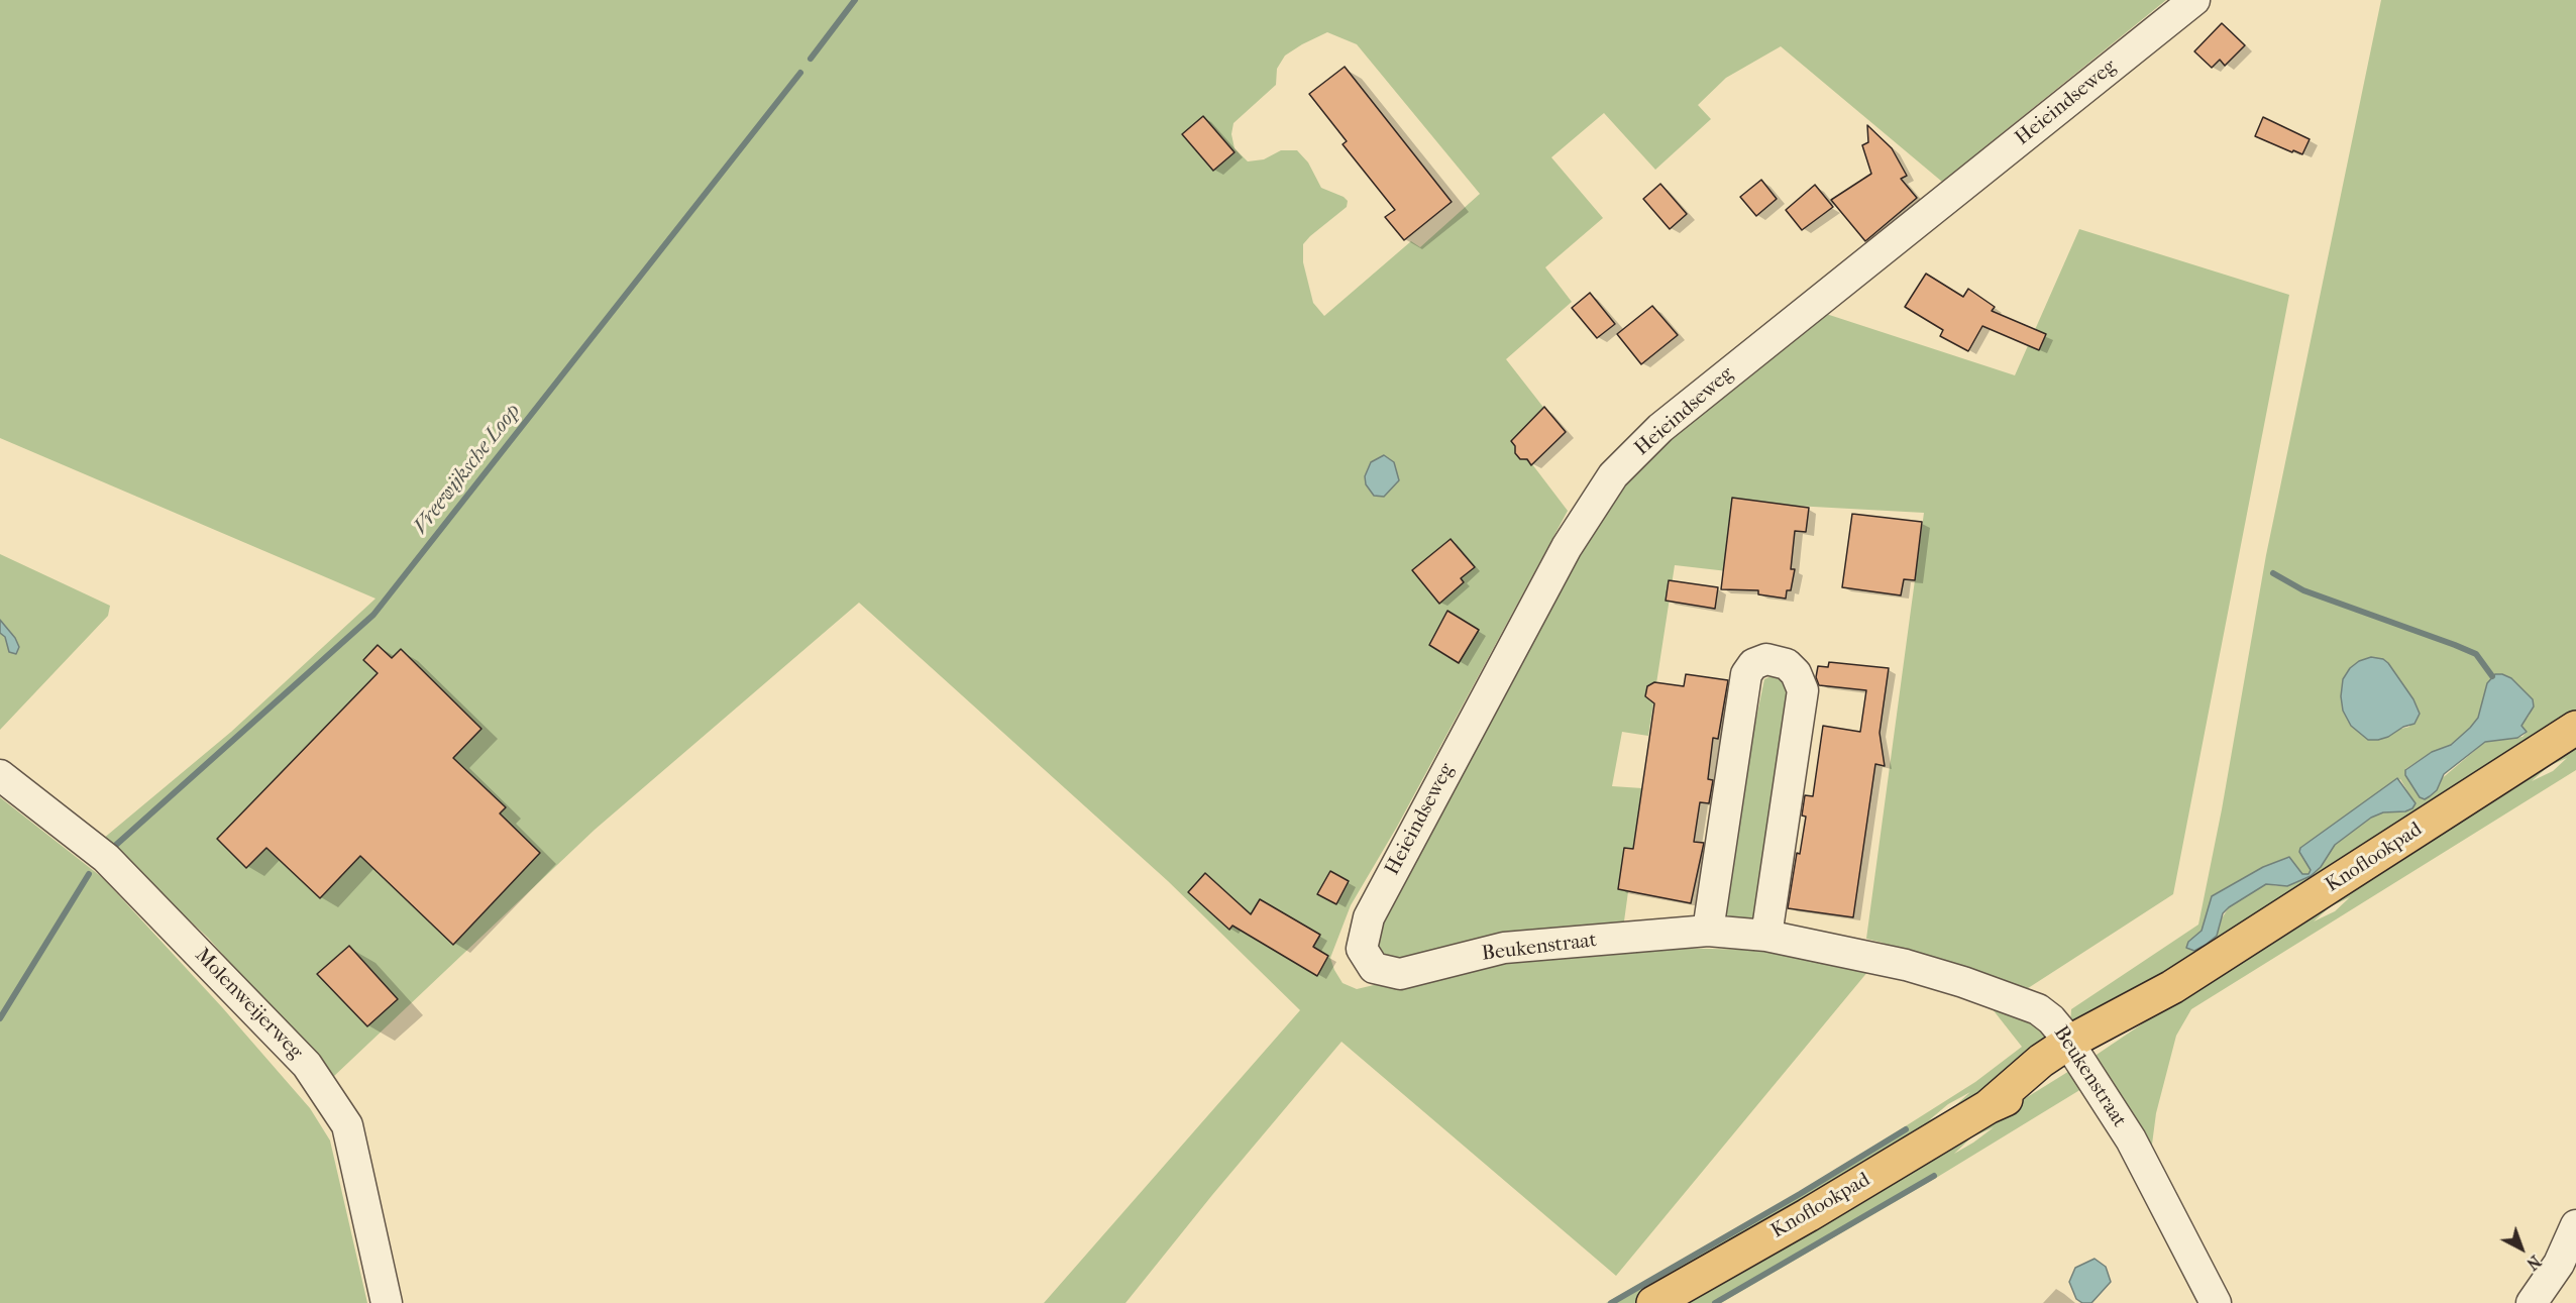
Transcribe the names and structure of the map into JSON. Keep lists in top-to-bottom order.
{
  "streets": {
    "main road": ["Knoflookpad"],
    "street": ["Heieindseweg", "Beukenstraat", "Molenweijerweg"]
  },
  "crossings": [
    ["Heieindseweg", "Beukenstraat"],
    ["Knoflookpad", "Beukenstraat"]
  ],
  "water": ["Vreewijksche Loop"],
  "north": "bottom right"
}
